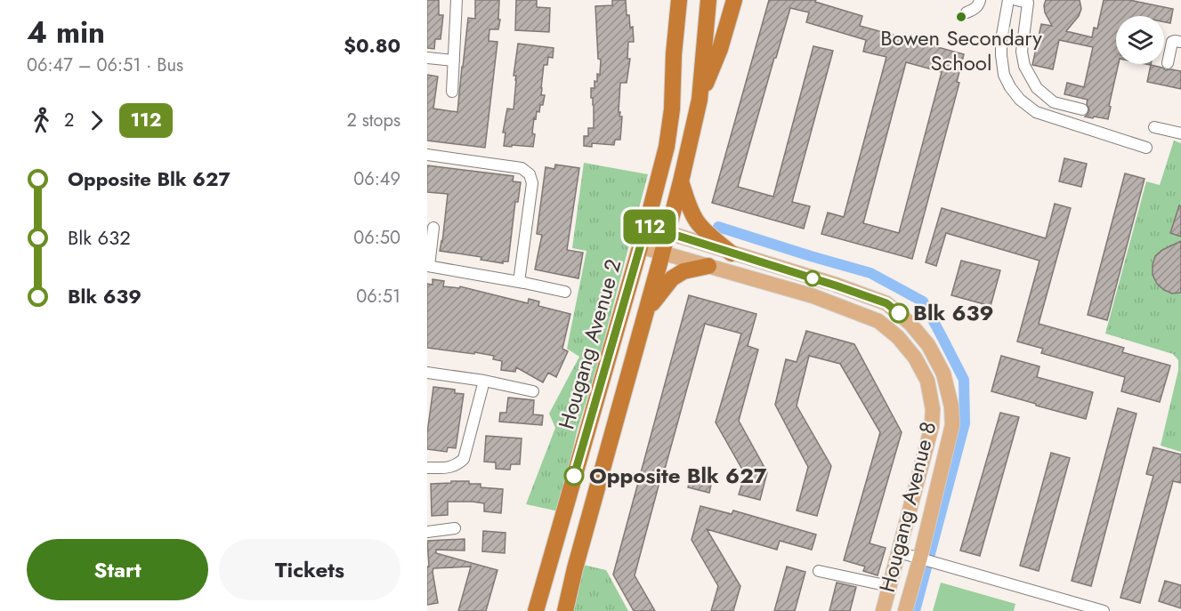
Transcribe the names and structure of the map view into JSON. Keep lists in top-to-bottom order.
{
  "streets": {
    "highway": ["Hougang Avenue 2"],
    "main road": ["Hougang Avenue 8"]
  },
  "crossings": [
    ["Hougang Avenue 2", "Hougang Avenue 8"]
  ],
  "places": ["Bowen Secondary School", "Blk 639", "Opposite Blk 627"],
  "lines": ["bus line 112"],
  "page": {
    "heading": ["4 min", "06:47 – 06:51 · Bus", "$0.80"],
    "on_map": "112",
    "legs": ["2", "112", "2 stops"],
    "list": [
      {
        "name": "Opposite Blk 627",
        "value": "06:49"
      },
      {
        "name": "Blk 632",
        "value": "06:50"
      },
      {
        "name": "Blk 639",
        "value": "06:51"
      }
    ],
    "buttons": ["Start", "Tickets"]
  }
}
